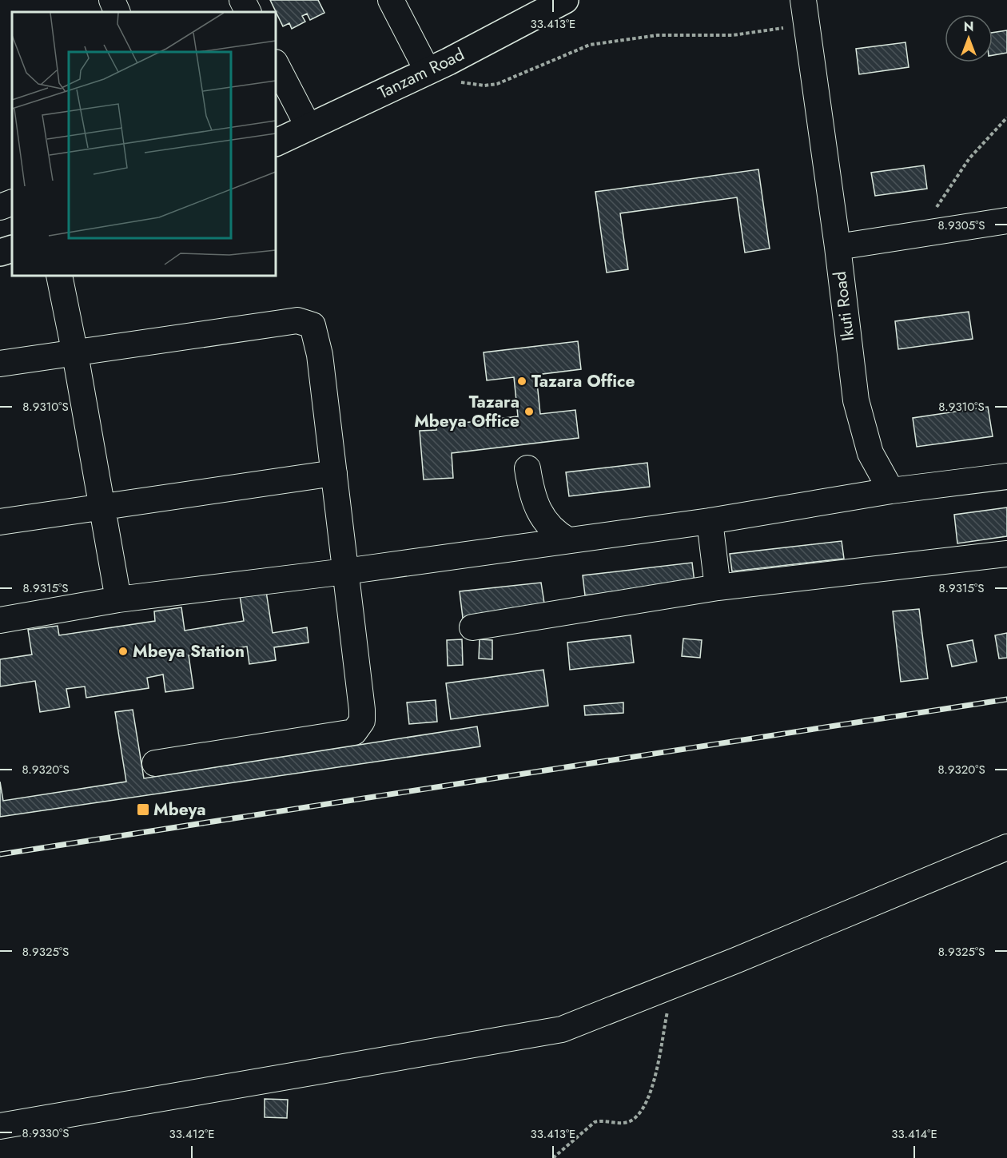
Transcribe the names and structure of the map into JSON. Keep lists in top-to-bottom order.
{
  "streets": {
    "highway": ["Tanzam Road"],
    "street": ["Ikuti Road"]
  },
  "places": {
    "other": ["Tazara Office", "Tazara Mbeya Office", "Mbeya Station"],
    "transit": ["Mbeya"]
  },
  "north": "top",
  "coordinates": [
    "33.413°E",
    "8.9305°S",
    "8.9310°S",
    "8.9315°S",
    "8.9320°S",
    "8.9325°S",
    "8.9330°S",
    "33.412°E",
    "33.414°E"
  ]
}
